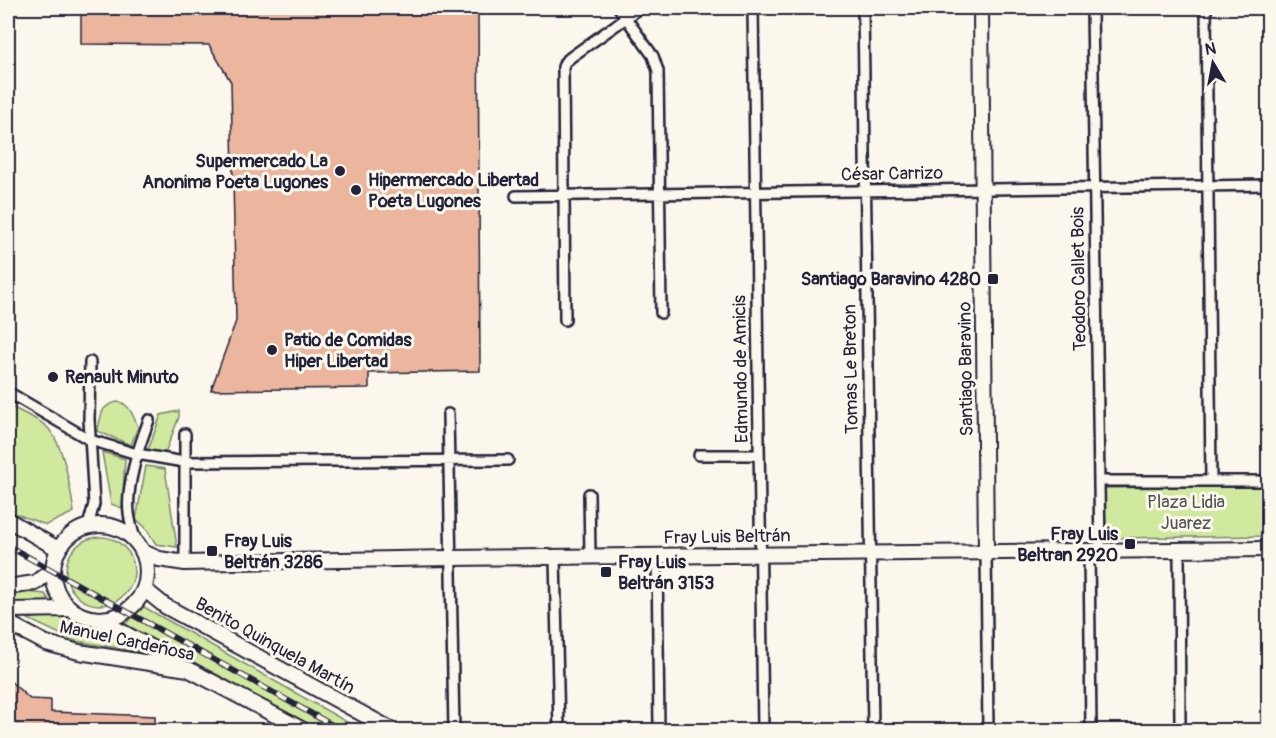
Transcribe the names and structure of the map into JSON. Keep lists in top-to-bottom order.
{
  "streets": {
    "main road": [
      "Santiago Baravino",
      "Fray Luis Beltrán",
      "Manuel Cardeñosa",
      "Benito Quinquela Martín"
    ],
    "street": [
      "César Carrizo",
      "Teodoro Callet Bois",
      "Edmundo de Amicis",
      "Tomas Le Breton"
    ]
  },
  "crossings": [
    ["César Carrizo", "Teodoro Callet Bois"],
    ["César Carrizo", "Edmundo de Amicis"],
    ["César Carrizo", "Tomas Le Breton"],
    ["César Carrizo", "Santiago Baravino"],
    ["Teodoro Callet Bois", "Fray Luis Beltrán"],
    ["Edmundo de Amicis", "Fray Luis Beltrán"],
    ["Tomas Le Breton", "Fray Luis Beltrán"],
    ["Santiago Baravino", "Fray Luis Beltrán"]
  ],
  "parks": ["Plaza Lidia Juarez"],
  "places": {
    "other": [
      "Supermercado La Anonima Poeta Lugones",
      "Hipermercado Libertad Poeta Lugones",
      "Patio de Comidas Hiper Libertad",
      "Renault Minuto"
    ],
    "transit": [
      "Santiago Baravino 4280",
      "Fray Luis Beltran 2920",
      "Fray Luis Beltrán 3286",
      "Fray Luis Beltrán 3153"
    ]
  },
  "north": "top"
}
